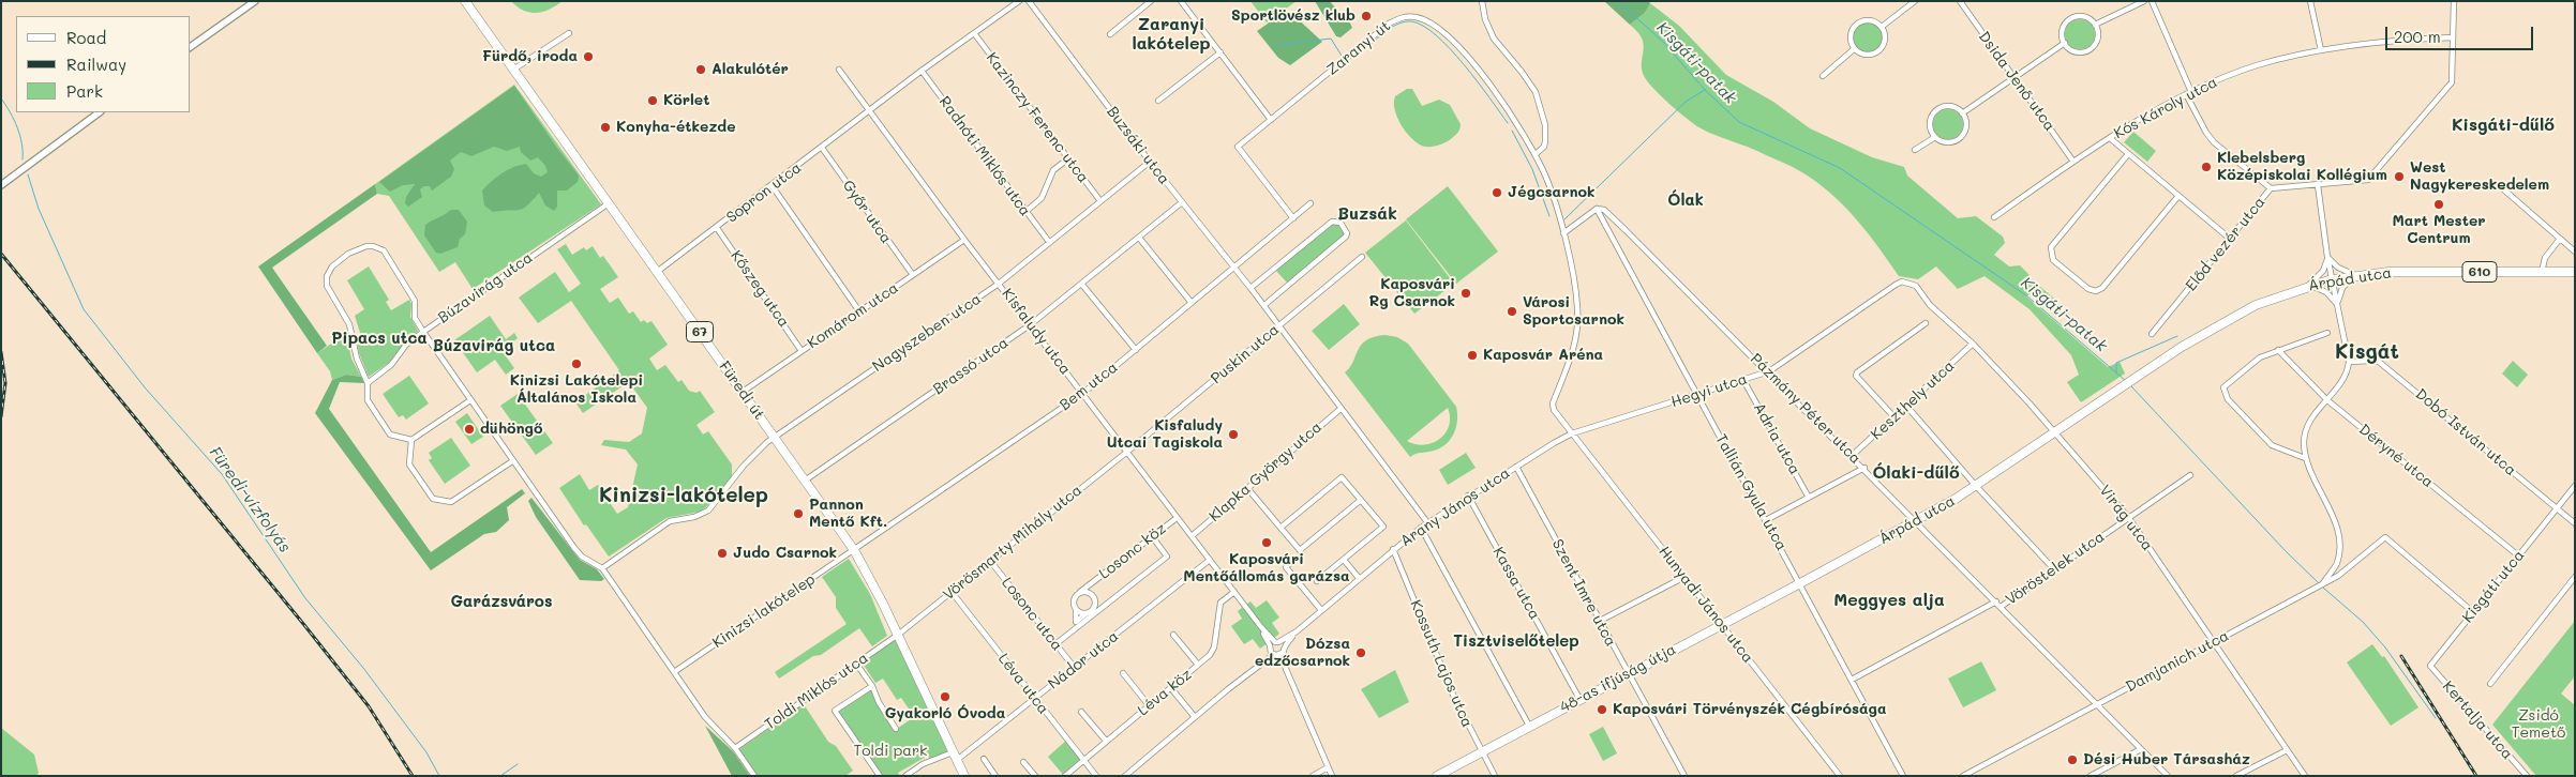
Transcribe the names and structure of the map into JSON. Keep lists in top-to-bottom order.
{
  "streets": {
    "main road": [
      "610",
      "Árpád utca",
      "67",
      "Füredi út",
      "48-as ifjúság útja"
    ],
    "street": [
      "Zaranyi út",
      "Dsida Jenő utca",
      "Kós Károly utca",
      "Kazinczy Ferenc utca",
      "Buzsáki utca",
      "Radnóti Miklós utca",
      "Sopron utca",
      "Győr utca",
      "Előd vezér utca",
      "Búzavirág utca",
      "Kőszeg utca",
      "Komárom utca",
      "Kisfaludy utca",
      "Nagyszeben utca",
      "Puskin utca",
      "Brassó utca",
      "Bem utca",
      "Hegyi utca",
      "Keszthely utca",
      "Pázmány Péter utca",
      "Dobó István utca",
      "Adria utca",
      "Déryné utca",
      "Klapka György utca",
      "Tallián Gyula utca",
      "Arany János utca",
      "Virág utca",
      "Vörösmarty Mihály utca",
      "Losonc köz",
      "Vöröstelek utca",
      "Kassa utca",
      "Kisgáti utca",
      "Szent Imre utca",
      "Hunyadi János utca",
      "Kinizsi lakótelep",
      "Losonc utca",
      "Nádor utca",
      "Damjanich utca",
      "Kossuth Lajos utca",
      "Léva utca",
      "Toldi Miklós utca",
      "Léva köz",
      "Kertalja utca"
    ]
  },
  "crossings": [
    ["Zaranyi út", "Bem utca"],
    ["Zaranyi út", "Hegyi utca"],
    ["Zaranyi út", "Arany János utca"],
    ["Zaranyi út", "Hunyadi János utca"],
    ["Dsida Jenő utca", "Kós Károly utca"],
    ["Kós Károly utca", "Előd vezér utca"],
    ["Kazinczy Ferenc utca", "Sopron utca"],
    ["Kazinczy Ferenc utca", "Nagyszeben utca"],
    ["Buzsáki utca", "Nagyszeben utca"],
    ["Buzsáki utca", "Puskin utca"],
    ["Buzsáki utca", "Brassó utca"],
    ["Buzsáki utca", "Bem utca"],
    ["Buzsáki utca", "Klapka György utca"],
    ["Buzsáki utca", "Arany János utca"],
    ["Radnóti Miklós utca", "Sopron utca"],
    ["Radnóti Miklós utca", "Nagyszeben utca"],
    ["Sopron utca", "Győr utca"],
    ["Sopron utca", "Kőszeg utca"],
    ["Sopron utca", "Kisfaludy utca"],
    ["Sopron utca", "Füredi út"],
    ["Győr utca", "Komárom utca"],
    ["Árpád utca", "Pázmány Péter utca"],
    ["Árpád utca", "Tallián Gyula utca"],
    ["Árpád utca", "Virág utca"],
    ["Árpád utca", "48-as ifjúság útja"],
    ["Búzavirág utca", "Füredi út"],
    ["Kőszeg utca", "Komárom utca"],
    ["Komárom utca", "Kisfaludy utca"],
    ["Komárom utca", "Füredi út"],
    ["Kisfaludy utca", "Nagyszeben utca"],
    ["Kisfaludy utca", "Puskin utca"],
    ["Kisfaludy utca", "Brassó utca"],
    ["Kisfaludy utca", "Bem utca"],
    ["Kisfaludy utca", "Klapka György utca"],
    ["Kisfaludy utca", "Arany János utca"],
    ["Kisfaludy utca", "Vörösmarty Mihály utca"],
    ["Kisfaludy utca", "Losonc köz"],
    ["Kisfaludy utca", "Nádor utca"],
    ["Kisfaludy utca", "Léva köz"],
    ["Nagyszeben utca", "Füredi út"],
    ["Puskin utca", "Vörösmarty Mihály utca"],
    ["Brassó utca", "Füredi út"],
    ["Bem utca", "Füredi út"],
    ["Bem utca", "Kinizsi lakótelep"],
    ["Füredi út", "Vörösmarty Mihály utca"],
    ["Füredi út", "Kinizsi lakótelep"],
    ["Füredi út", "Nádor utca"],
    ["Füredi út", "Toldi Miklós utca"],
    ["Hegyi utca", "Pázmány Péter utca"],
    ["Hegyi utca", "Adria utca"],
    ["Hegyi utca", "Tallián Gyula utca"],
    ["Hegyi utca", "Arany János utca"],
    ["Hegyi utca", "Virág utca"],
    ["Hegyi utca", "Hunyadi János utca"],
    ["Keszthely utca", "Pázmány Péter utca"],
    ["Keszthely utca", "Virág utca"],
    ["Pázmány Péter utca", "Tallián Gyula utca"],
    ["Pázmány Péter utca", "Vöröstelek utca"],
    ["Pázmány Péter utca", "Damjanich utca"],
    ["Dobó István utca", "Kisgáti utca"],
    ["Déryné utca", "Kisgáti utca"],
    ["Tallián Gyula utca", "Vöröstelek utca"],
    ["Tallián Gyula utca", "48-as ifjúság útja"],
    ["Arany János utca", "Kassa utca"],
    ["Arany János utca", "Szent Imre utca"],
    ["Arany János utca", "Hunyadi János utca"],
    ["Arany János utca", "Kossuth Lajos utca"],
    ["Virág utca", "Vöröstelek utca"],
    ["Virág utca", "Damjanich utca"],
    ["Vörösmarty Mihály utca", "Losonc utca"],
    ["Vörösmarty Mihály utca", "Léva utca"],
    ["Vörösmarty Mihály utca", "Toldi Miklós utca"],
    ["Kassa utca", "48-as ifjúság útja"],
    ["Kisgáti utca", "Damjanich utca"],
    ["Kisgáti utca", "Kertalja utca"],
    ["Szent Imre utca", "48-as ifjúság útja"],
    ["Hunyadi János utca", "48-as ifjúság útja"],
    ["Losonc utca", "Nádor utca"],
    ["Nádor utca", "Léva utca"],
    ["Kossuth Lajos utca", "48-as ifjúság útja"],
    ["Léva utca", "Léva köz"]
  ],
  "districts": [
    "Zaranyi lakótelep",
    "Kisgáti-dűlő",
    "Ólak",
    "Buzsák",
    "Pipacs utca",
    "Búzavirág utca",
    "Kisgát",
    "Ólaki-dűlő",
    "Kinizsi-lakótelep",
    "Meggyes alja",
    "Garázsváros",
    "Tisztviselőtelep"
  ],
  "water": ["Kisgáti-patak", "Füredi-vízfolyás"],
  "parks": ["Zsidó Temető", "Toldi park"],
  "places": [
    "Sportlövész klub",
    "Fürdő, iroda",
    "Alakulótér",
    "Körlet",
    "Konyha-étkezde",
    "Klebelsberg Középiskolai Kollégium",
    "West Nagykereskedelem",
    "Jégcsarnok",
    "Mart Mester Centrum",
    "Kaposvári Rg Csarnok",
    "Városi Sportcsarnok",
    "Kaposvár Aréna",
    "Kinizsi Lakótelepi Általános Iskola",
    "dühöngő",
    "Kisfaludy Utcai Tagiskola",
    "Pannon Mentő Kft.",
    "Kaposvári Mentőállomás garázsa",
    "Judo Csarnok",
    "Dózsa edzőcsarnok",
    "Gyakorló Óvoda",
    "Kaposvári Törvényszék Cégbírósága",
    "Dési Huber Társasház"
  ],
  "legend": ["Road", "Railway", "Park"],
  "scale_bar": "200 m"
}
